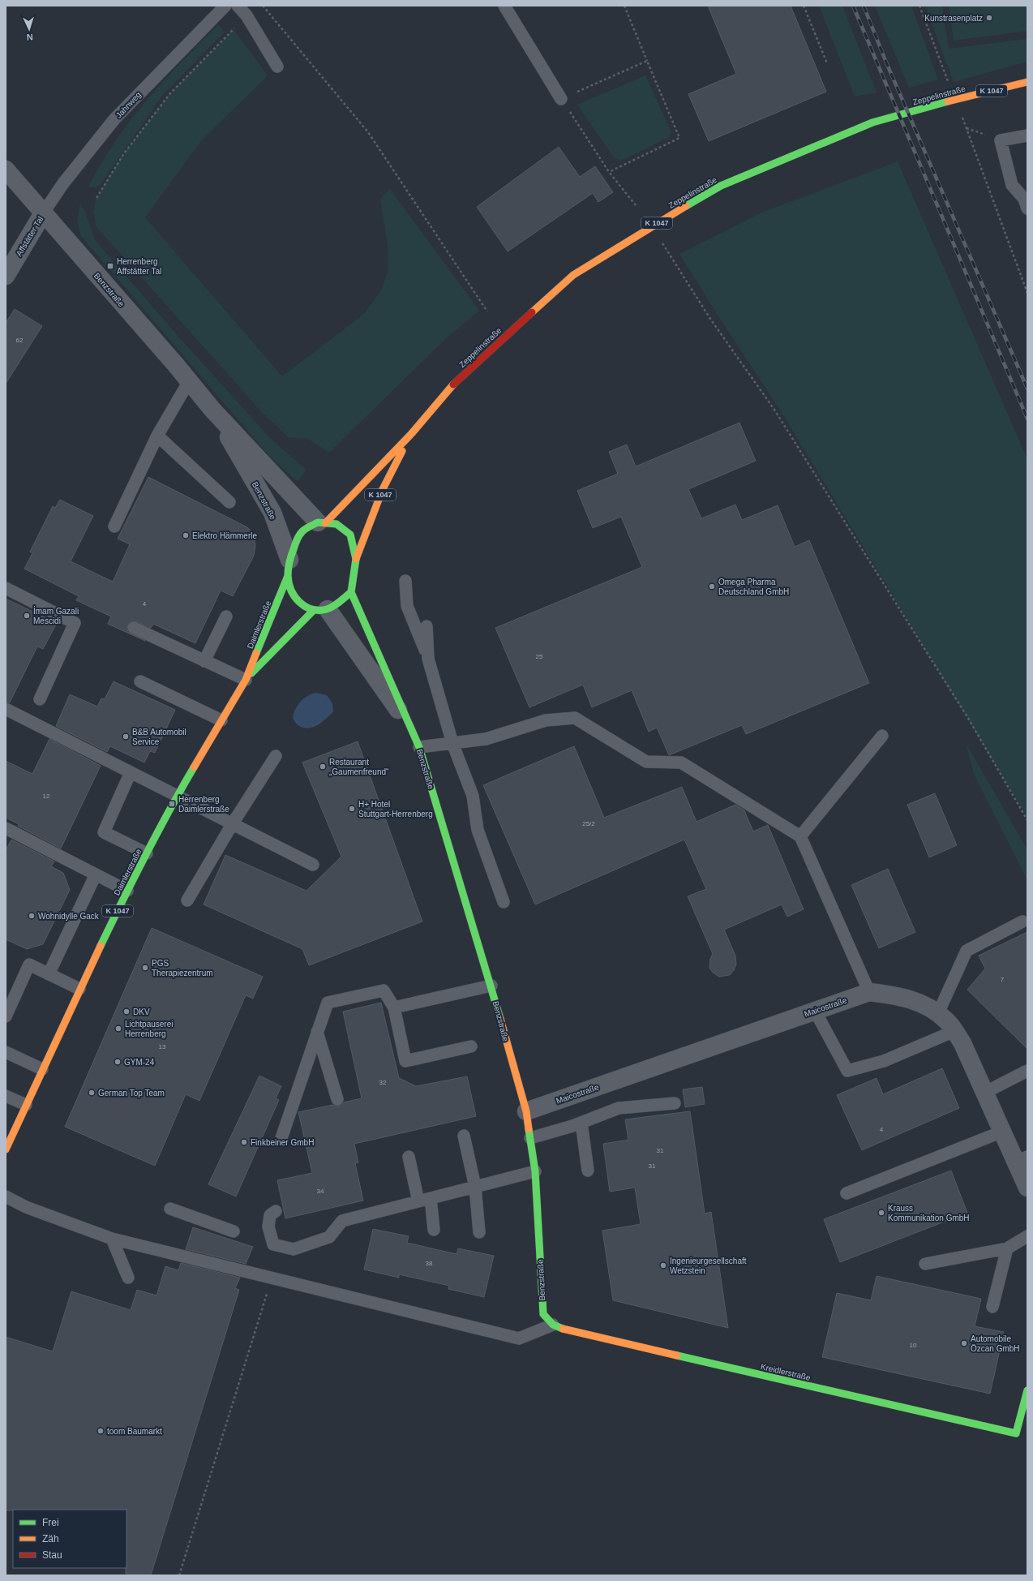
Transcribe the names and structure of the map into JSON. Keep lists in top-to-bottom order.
{
  "streets": {
    "main road": [
      "K 1047",
      "Zeppelinstraße",
      "Benzstraße",
      "Daimlerstraße",
      "Kreidlerstraße"
    ],
    "street": ["Affstätter Tal", "Maicostraße"],
    "lane": ["Jahnweg"]
  },
  "crossings": [
    ["Zeppelinstraße", "Benzstraße"],
    ["Zeppelinstraße", "Daimlerstraße"],
    ["Jahnweg", "Affstätter Tal"],
    ["Jahnweg", "Benzstraße"],
    ["Affstätter Tal", "Benzstraße"],
    ["Benzstraße", "Daimlerstraße"],
    ["Benzstraße", "Maicostraße"],
    ["Benzstraße", "Kreidlerstraße"]
  ],
  "places": {
    "other": [
      "Kunstrasenplatz",
      "Elektro Hämmerle",
      "Omega Pharma Deutschland GmbH",
      "İmam Gazali Mescidi",
      "B&B Automobil Service",
      "Restaurant „Gaumenfreund“",
      "H+ Hotel Stuttgart-Herrenberg",
      "Wohnidylle Gack",
      "PGS Therapiezentrum",
      "DKV",
      "Lichtpauserei Herrenberg",
      "GYM-24",
      "German Top Team",
      "Finkbeiner GmbH",
      "Krauss Kommunikation GmbH",
      "Ingenieurgesellschaft Wetzstein",
      "Automobile Özcan GmbH",
      "toom Baumarkt"
    ],
    "transit": ["Herrenberg Affstätter Tal", "Herrenberg Daimlerstraße"]
  },
  "house_numbers": [
    "62",
    "4",
    "25",
    "12",
    "25/2",
    "7",
    "13",
    "32",
    "4",
    "31",
    "31",
    "34",
    "38",
    "10"
  ],
  "legend": ["Frei", "Zäh", "Stau"],
  "north": "bottom"
}
